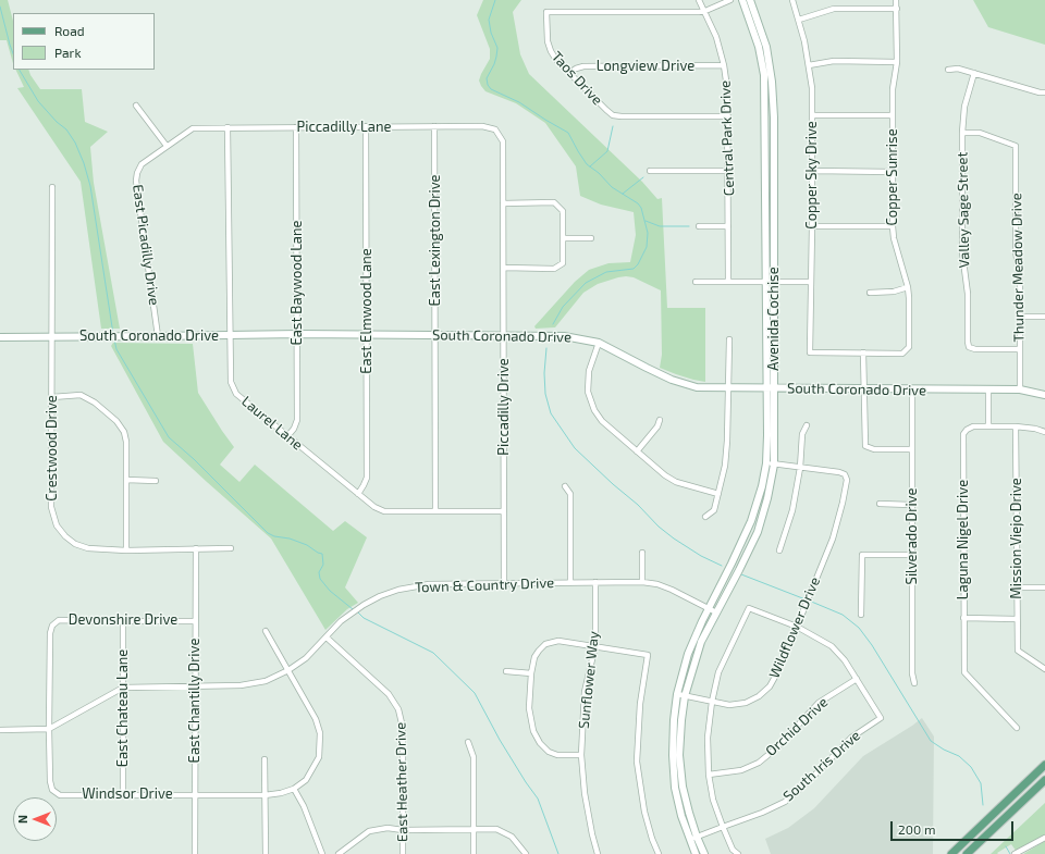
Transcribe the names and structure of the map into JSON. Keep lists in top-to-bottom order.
{
  "streets": {
    "street": [
      "Longview Drive",
      "Taos Drive",
      "Piccadilly Lane",
      "Central Park Drive",
      "Copper Sky Drive",
      "Copper Sunrise",
      "Valley Sage Street",
      "East Lexington Drive",
      "East Picadilly Drive",
      "Thunder Meadow Drive",
      "East Baywood Lane",
      "East Elmwood Lane",
      "Avenida Cochise",
      "South Coronado Drive",
      "Piccadilly Drive",
      "Laurel Lane",
      "Crestwood Drive",
      "Silverado Drive",
      "Mission Viejo Drive",
      "Laguna Nigel Drive",
      "Town & Country Drive",
      "Devonshire Drive",
      "Wildflower Drive",
      "Sunflower Way",
      "East Chantilly Drive",
      "East Chateau Lane",
      "Orchid Drive",
      "South Iris Drive",
      "East Heather Drive",
      "Windsor Drive"
    ]
  },
  "crossings": [
    ["Longview Drive", "Taos Drive"],
    ["Longview Drive", "Central Park Drive"],
    ["Taos Drive", "Central Park Drive"],
    ["Piccadilly Lane", "East Lexington Drive"],
    ["Piccadilly Lane", "East Picadilly Drive"],
    ["Piccadilly Lane", "East Baywood Lane"],
    ["Piccadilly Lane", "East Elmwood Lane"],
    ["Piccadilly Lane", "Piccadilly Drive"],
    ["Piccadilly Lane", "Laurel Lane"],
    ["Copper Sky Drive", "Copper Sunrise"],
    ["Valley Sage Street", "Thunder Meadow Drive"],
    ["East Lexington Drive", "South Coronado Drive"],
    ["East Lexington Drive", "Laurel Lane"],
    ["East Picadilly Drive", "South Coronado Drive"],
    ["Thunder Meadow Drive", "South Coronado Drive"],
    ["East Baywood Lane", "South Coronado Drive"],
    ["East Baywood Lane", "Laurel Lane"],
    ["East Elmwood Lane", "South Coronado Drive"],
    ["East Elmwood Lane", "Laurel Lane"],
    ["Avenida Cochise", "South Coronado Drive"],
    ["Avenida Cochise", "Town & Country Drive"],
    ["Avenida Cochise", "Wildflower Drive"],
    ["Avenida Cochise", "South Iris Drive"],
    ["South Coronado Drive", "Piccadilly Drive"],
    ["South Coronado Drive", "Laurel Lane"],
    ["South Coronado Drive", "Crestwood Drive"],
    ["South Coronado Drive", "Silverado Drive"],
    ["Piccadilly Drive", "Laurel Lane"],
    ["Piccadilly Drive", "Town & Country Drive"],
    ["Crestwood Drive", "East Chantilly Drive"],
    ["Town & Country Drive", "Devonshire Drive"],
    ["Town & Country Drive", "Sunflower Way"],
    ["Town & Country Drive", "East Chantilly Drive"],
    ["Town & Country Drive", "East Chateau Lane"],
    ["Town & Country Drive", "East Heather Drive"],
    ["Town & Country Drive", "Windsor Drive"],
    ["Devonshire Drive", "East Chantilly Drive"],
    ["Devonshire Drive", "East Chateau Lane"],
    ["Devonshire Drive", "Windsor Drive"],
    ["East Chantilly Drive", "Windsor Drive"],
    ["East Chateau Lane", "Windsor Drive"],
    ["Orchid Drive", "South Iris Drive"]
  ],
  "legend": ["Road", "Park"],
  "scale_bar": "200 m",
  "north": "left"
}
